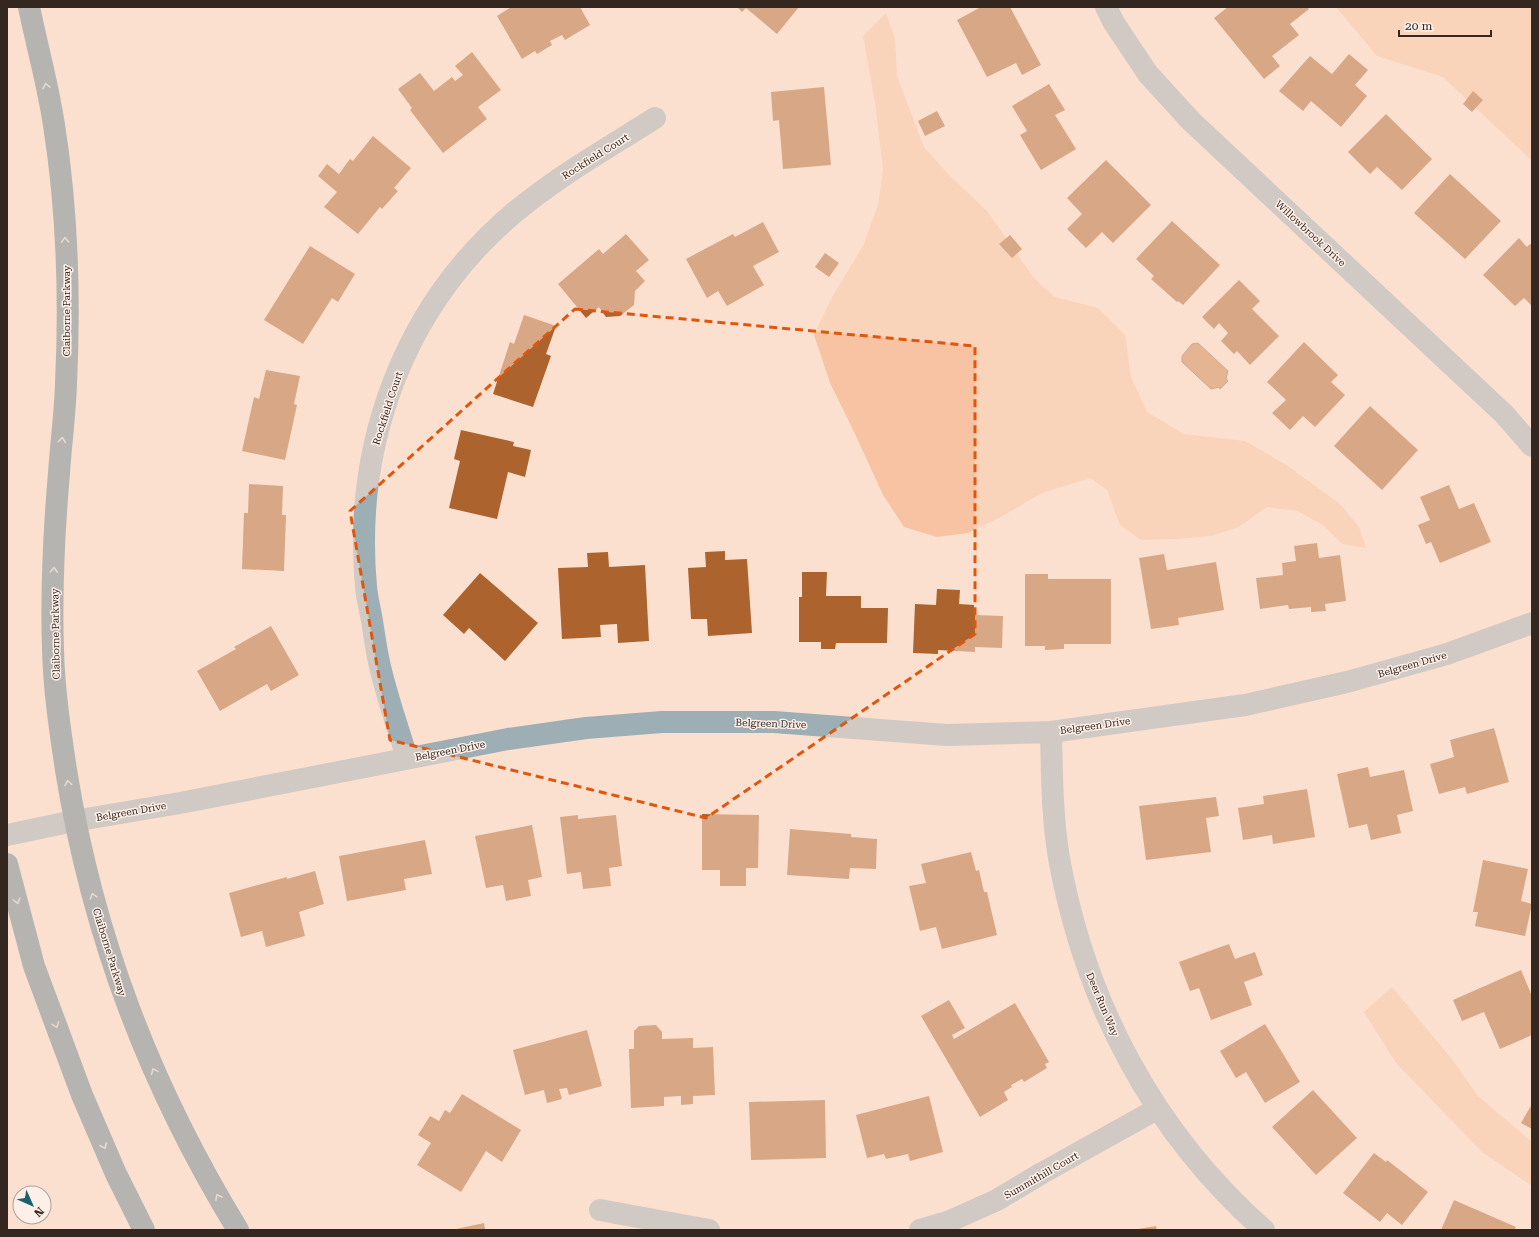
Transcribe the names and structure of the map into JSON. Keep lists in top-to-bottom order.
{
  "streets": {
    "main road": ["Claiborne Parkway"],
    "street": [
      "Rockfield Court",
      "Willowbrook Drive",
      "Belgreen Drive",
      "Deer Run Way",
      "Summithill Court"
    ]
  },
  "crossings": [
    ["Rockfield Court", "Belgreen Drive"],
    ["Claiborne Parkway", "Belgreen Drive"],
    ["Belgreen Drive", "Deer Run Way"],
    ["Deer Run Way", "Summithill Court"]
  ],
  "scale_bar": "20 m",
  "north": "bottom right"
}
